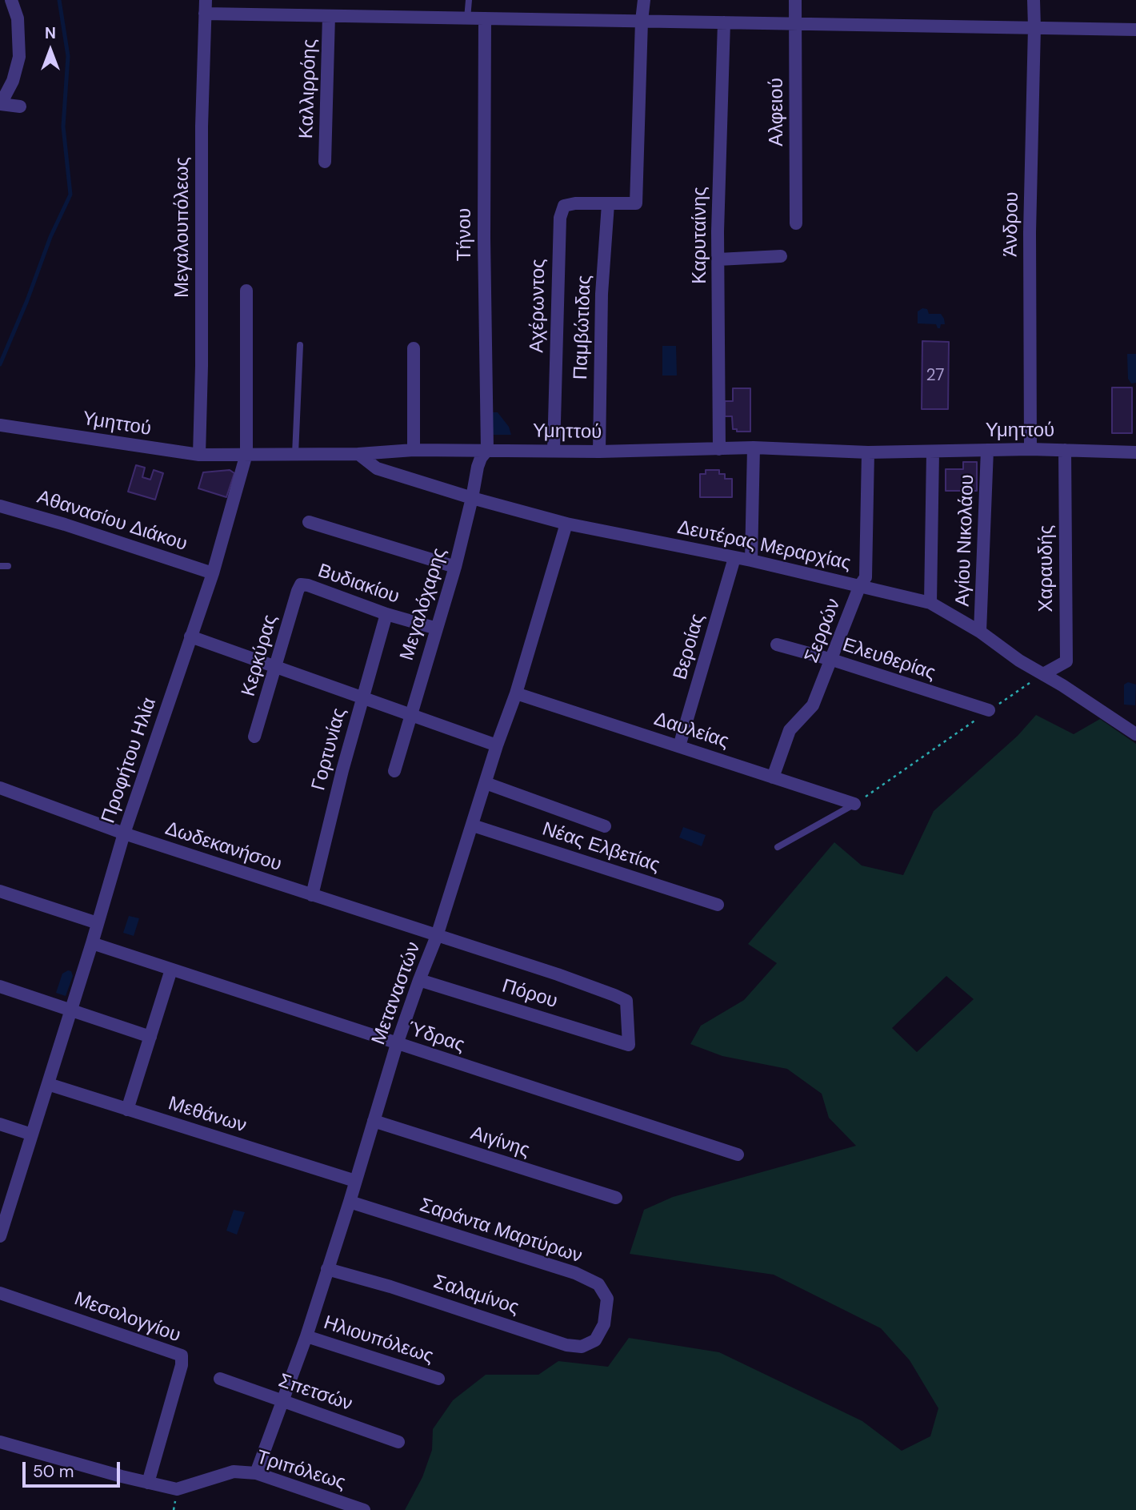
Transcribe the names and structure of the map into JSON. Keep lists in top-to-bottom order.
{
  "streets": {
    "street": [
      "Καλλιρρόης",
      "Αλφειού",
      "Άνδρου",
      "Μεγαλουπόλεως",
      "Τήνου",
      "Καρυταίνης",
      "Αχέρωντος",
      "Παμβώτιδας",
      "Υμηττού",
      "Αθανασίου Διάκου",
      "Αγίου Νικολάου",
      "Δευτέρας Μεραρχίας",
      "Χαραυδής",
      "Βυδιακίου",
      "Μεγαλόχαρης",
      "Σερρών",
      "Βεροίας",
      "Κερκύρας",
      "Ελευθερίας",
      "Δαυλείας",
      "Γορτυνίας",
      "Προφήτου Ηλία",
      "Δωδεκανήσου",
      "Νέας Ελβετίας",
      "Μεταναστών",
      "Πόρου",
      "Ύδρας",
      "Μεθάνων",
      "Αιγίνης",
      "Σαράντα Μαρτύρων",
      "Σαλαμίνος",
      "Μεσολογγίου",
      "Ηλιουπόλεως",
      "Σπετσών",
      "Τριπόλεως"
    ]
  },
  "crossings": [
    ["Άνδρου", "Υμηττού"],
    ["Μεγαλουπόλεως", "Υμηττού"],
    ["Τήνου", "Υμηττού"],
    ["Τήνου", "Μεγαλόχαρης"],
    ["Καρυταίνης", "Υμηττού"],
    ["Αχέρωντος", "Παμβώτιδας"],
    ["Αχέρωντος", "Υμηττού"],
    ["Παμβώτιδας", "Υμηττού"],
    ["Υμηττού", "Αγίου Νικολάου"],
    ["Υμηττού", "Δευτέρας Μεραρχίας"],
    ["Υμηττού", "Χαραυδής"],
    ["Υμηττού", "Μεγαλόχαρης"],
    ["Υμηττού", "Σερρών"],
    ["Υμηττού", "Προφήτου Ηλία"],
    ["Αθανασίου Διάκου", "Προφήτου Ηλία"],
    ["Αγίου Νικολάου", "Δευτέρας Μεραρχίας"],
    ["Δευτέρας Μεραρχίας", "Χαραυδής"],
    ["Δευτέρας Μεραρχίας", "Μεγαλόχαρης"],
    ["Δευτέρας Μεραρχίας", "Σερρών"],
    ["Δευτέρας Μεραρχίας", "Βεροίας"],
    ["Δευτέρας Μεραρχίας", "Μεταναστών"],
    ["Βυδιακίου", "Μεγαλόχαρης"],
    ["Βυδιακίου", "Κερκύρας"],
    ["Βυδιακίου", "Γορτυνίας"],
    ["Σερρών", "Ελευθερίας"],
    ["Σερρών", "Δαυλείας"],
    ["Βεροίας", "Δαυλείας"],
    ["Δαυλείας", "Μεταναστών"],
    ["Γορτυνίας", "Δωδεκανήσου"],
    ["Προφήτου Ηλία", "Δωδεκανήσου"],
    ["Προφήτου Ηλία", "Ύδρας"],
    ["Προφήτου Ηλία", "Μεθάνων"],
    ["Δωδεκανήσου", "Μεταναστών"],
    ["Δωδεκανήσου", "Πόρου"],
    ["Νέας Ελβετίας", "Μεταναστών"],
    ["Μεταναστών", "Πόρου"],
    ["Μεταναστών", "Ύδρας"],
    ["Μεταναστών", "Μεθάνων"],
    ["Μεταναστών", "Αιγίνης"],
    ["Μεταναστών", "Σαράντα Μαρτύρων"],
    ["Μεταναστών", "Σαλαμίνος"],
    ["Μεταναστών", "Ηλιουπόλεως"],
    ["Μεταναστών", "Σπετσών"],
    ["Μεταναστών", "Τριπόλεως"],
    ["Σαράντα Μαρτύρων", "Σαλαμίνος"],
    ["Μεσολογγίου", "Τριπόλεως"]
  ],
  "house_numbers": ["27"],
  "scale_bar": "50 m",
  "north": "top"
}
